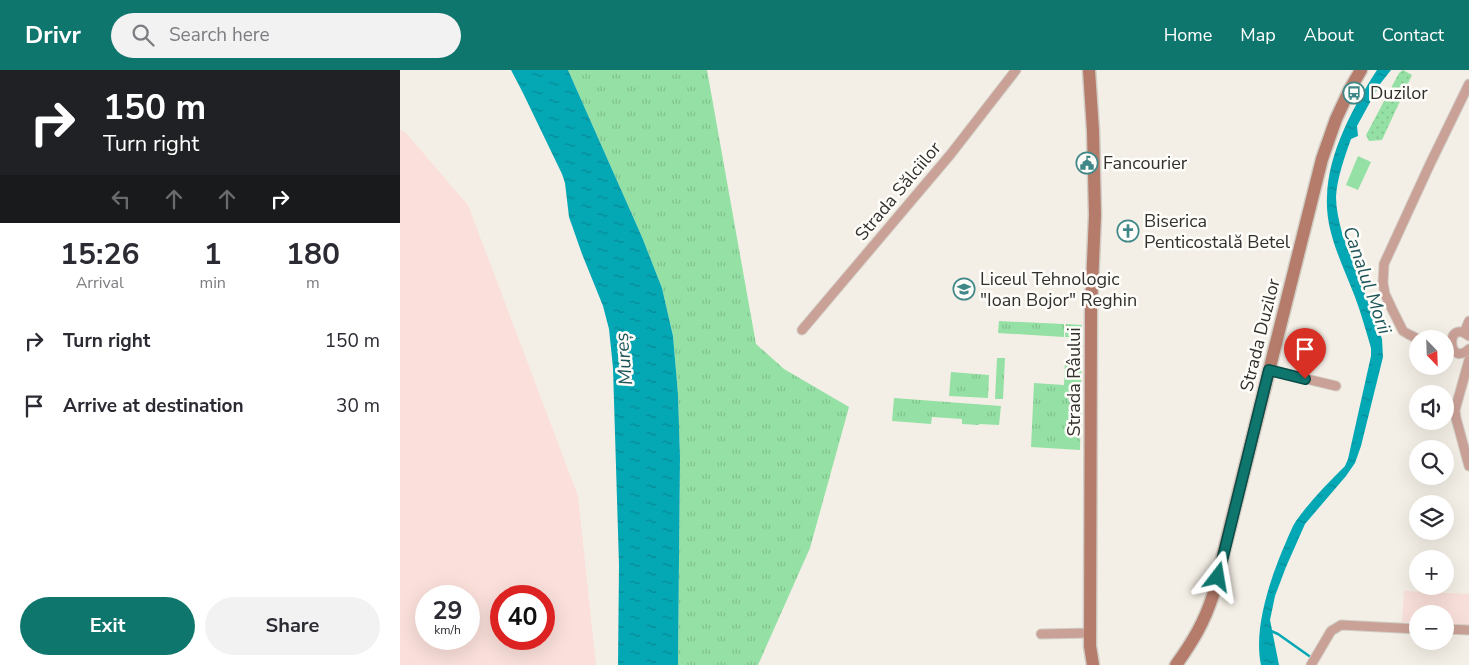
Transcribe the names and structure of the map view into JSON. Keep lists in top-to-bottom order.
{
  "streets": {
    "street": ["Strada Sălciilor", "Strada Duzilor", "Strada Râului"]
  },
  "water": ["Canalul Morii", "Mureș"],
  "places": {
    "bus stop": ["Duzilor"],
    "public building": ["Fancourier"],
    "church": ["Biserica Penticostală Betel"],
    "school or university": ["Liceul Tehnologic \"Ioan Bojor\" Reghin"]
  },
  "north": "bottom right",
  "page": {
    "header": "Drivr",
    "search": "Search here",
    "nav": [
      "Home",
      "Map",
      "About",
      "Contact"
    ],
    "turn": ["150 m", "Turn right"],
    "eta": [
      "15:26",
      "Arrival",
      "1",
      "min",
      "180",
      "m"
    ],
    "list": [
      {
        "name": "Turn right",
        "value": "150 m"
      },
      {
        "name": "Arrive at destination",
        "value": "30 m"
      }
    ],
    "map_buttons": ["+", "−"],
    "speed": "29 km/h",
    "limit": "40",
    "buttons": ["Exit", "Share"]
  }
}
